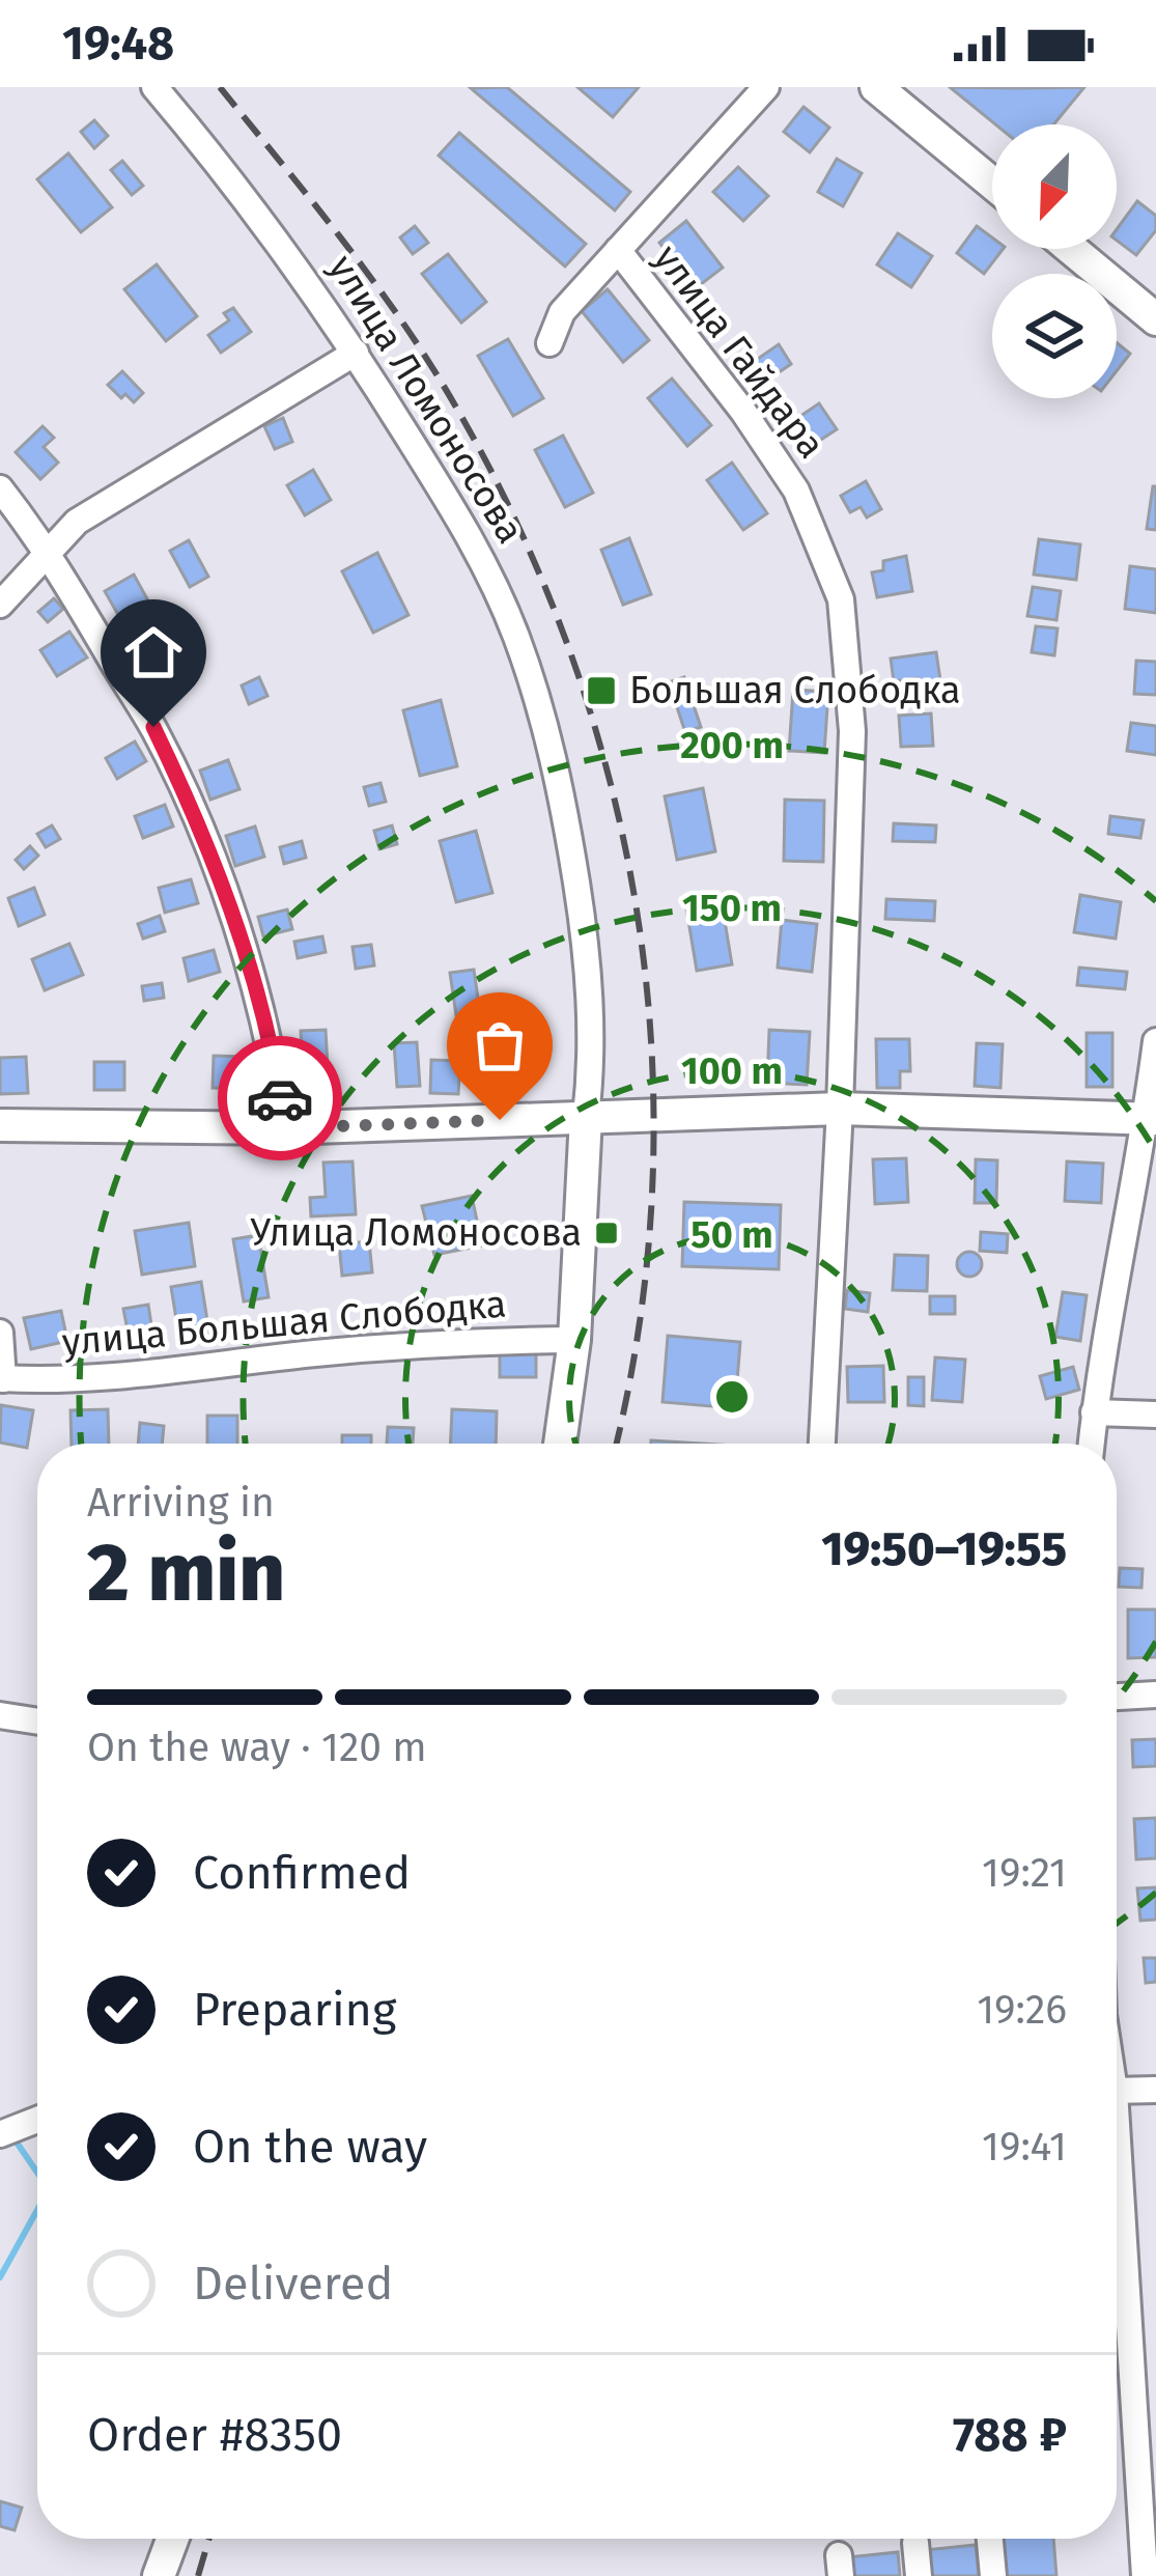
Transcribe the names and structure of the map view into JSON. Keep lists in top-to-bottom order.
{
  "streets": {
    "main road": ["улица Ломоносова"],
    "street": ["улица Гайдара", "улица Большая Слободка"]
  },
  "crossings": [
    ["улица Ломоносова", "улица Большая Слободка"]
  ],
  "places": {
    "transit": ["Большая Слободка", "Улица Ломоносова"]
  },
  "north": "bottom left",
  "page": {
    "status": "19:48",
    "heading": ["2 min", "Arriving in", "19:50–19:55"],
    "panel": ["Order #8350", "788 ₽"],
    "bar": "On the way · 120 m",
    "list": [
      ["Confirmed", "19:21"],
      ["Preparing", "19:26"],
      ["On the way", "19:41"],
      "Delivered"
    ]
  },
  "rings": [
    "200 m",
    "150 m",
    "100 m",
    "50 m"
  ]
}
